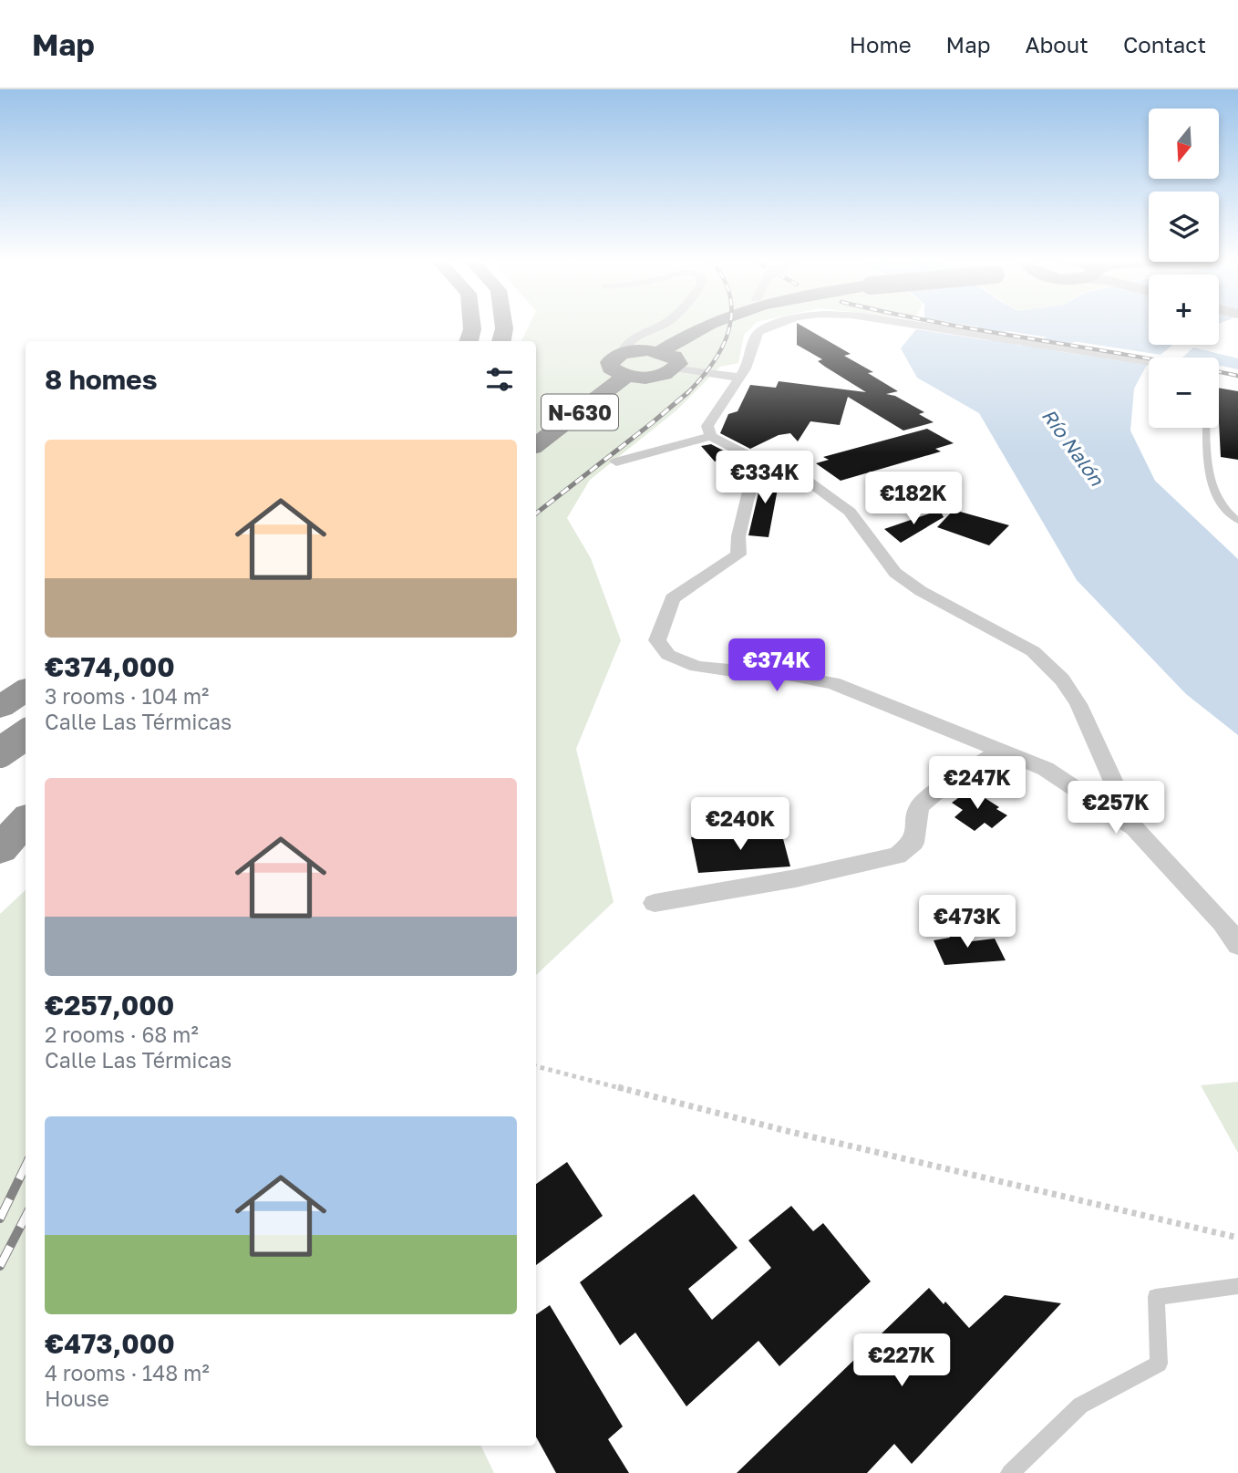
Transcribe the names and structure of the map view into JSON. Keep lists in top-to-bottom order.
{
  "streets": {
    "highway": ["N-630"]
  },
  "water": ["Río Nalón"],
  "north": "bottom",
  "page": {
    "header": "Map",
    "nav": [
      "Home",
      "Map",
      "About",
      "Contact"
    ],
    "map_buttons": ["+", "−"],
    "heading": "8 homes",
    "list": [
      {
        "name": "€374,000",
        "note": "3 rooms · 104 m² · Calle Las Térmicas"
      },
      {
        "name": "€257,000",
        "note": "2 rooms · 68 m² · Calle Las Térmicas"
      },
      {
        "name": "€473,000",
        "note": "4 rooms · 148 m² · House"
      }
    ],
    "price": [
      "€334K",
      "€182K",
      "€374K",
      "€247K",
      "€257K",
      "€240K",
      "€473K",
      "€227K"
    ]
  }
}
